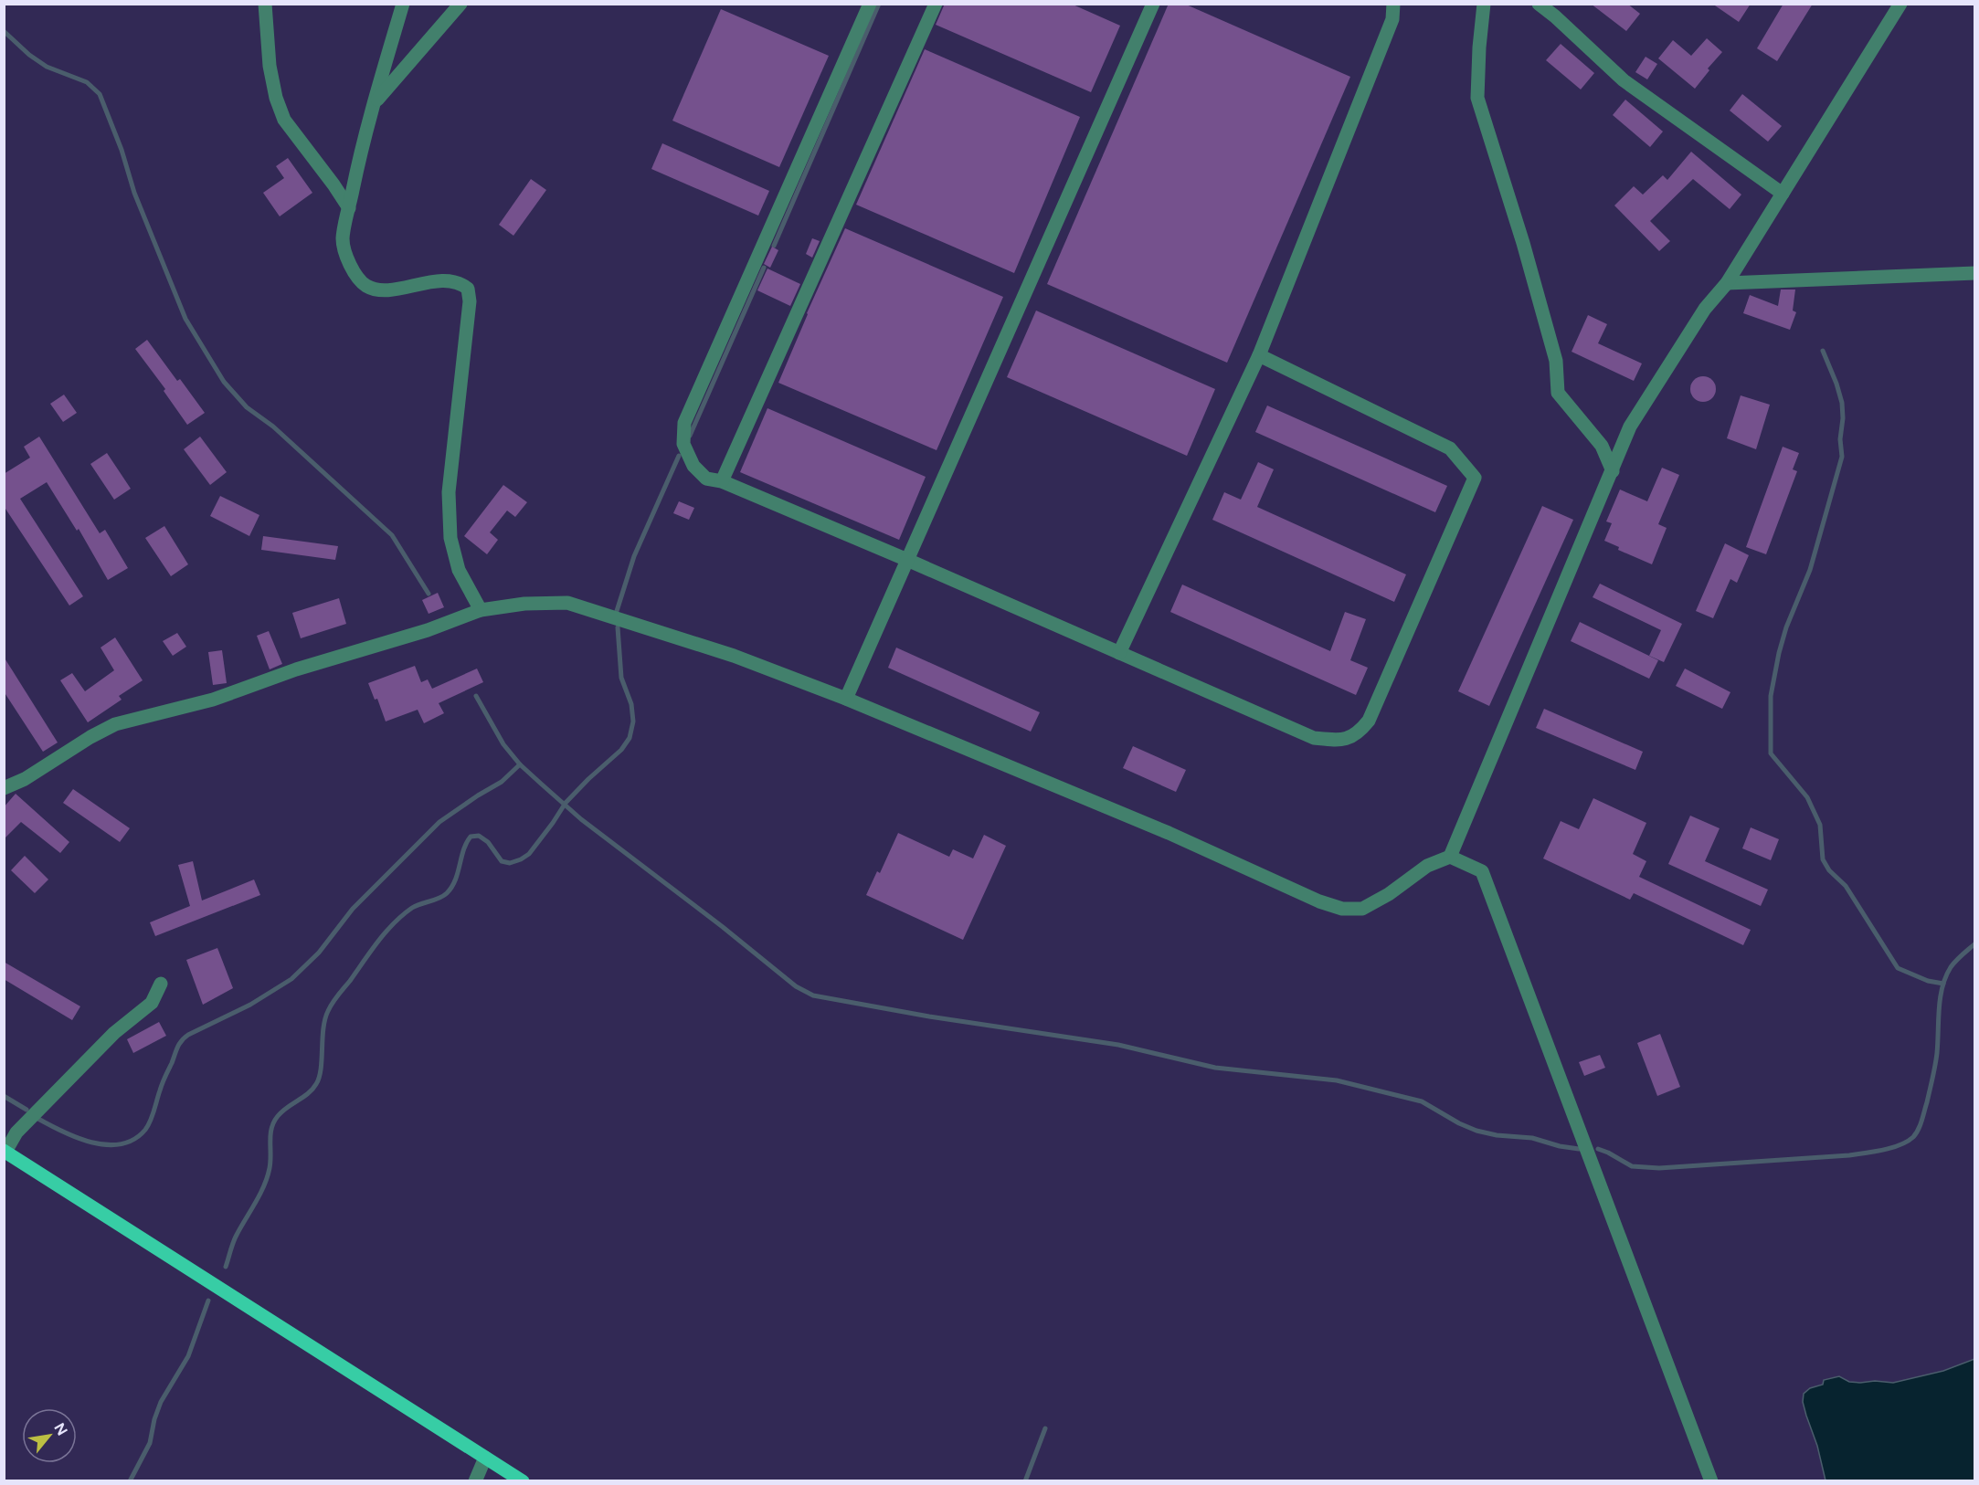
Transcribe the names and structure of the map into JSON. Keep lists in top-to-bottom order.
{
  "north": "top right"
}
